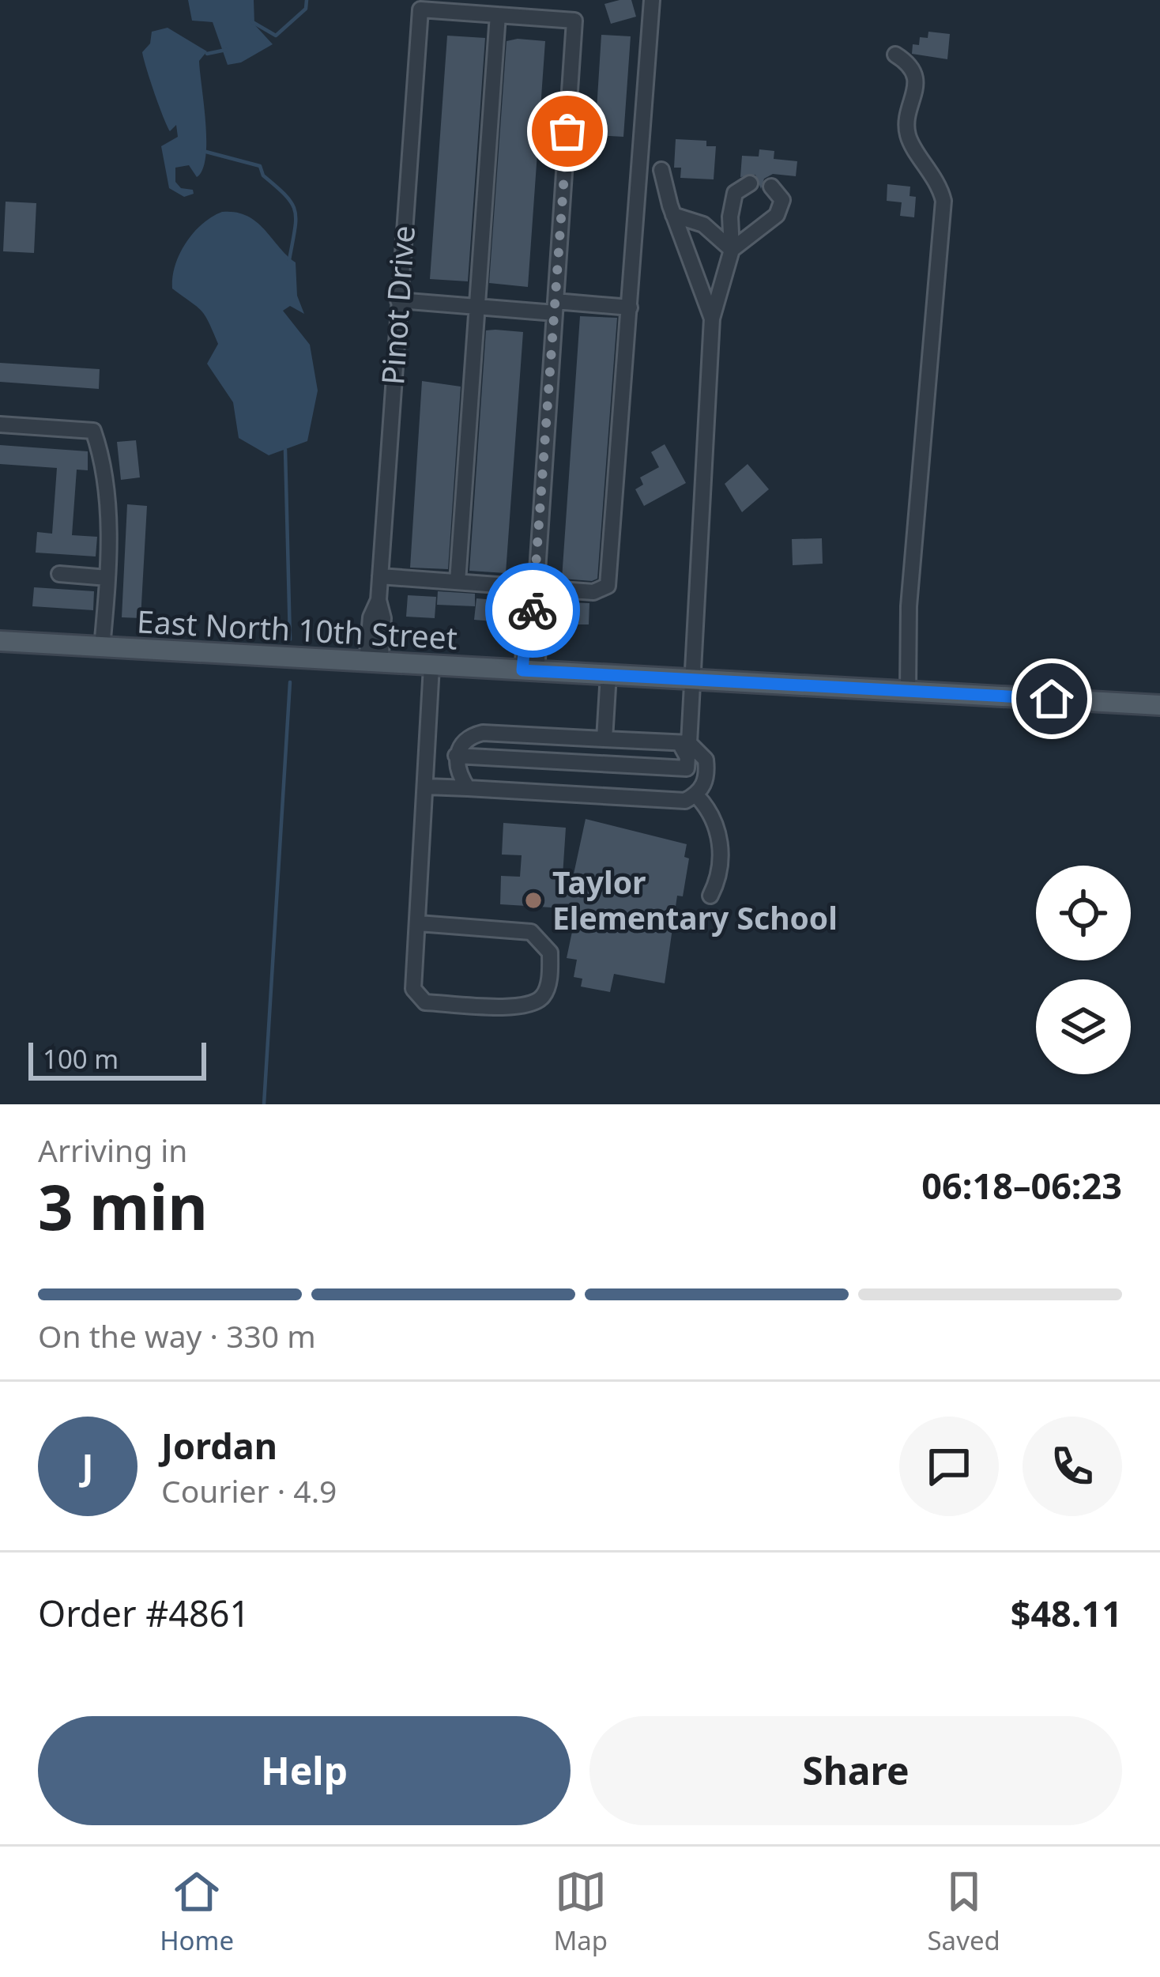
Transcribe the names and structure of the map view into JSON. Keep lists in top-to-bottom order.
{
  "streets": {
    "main road": ["East North 10th Street"],
    "street": ["Pinot Drive"]
  },
  "crossings": [
    ["Pinot Drive", "East North 10th Street"]
  ],
  "places": ["Taylor Elementary School"],
  "scale_bar": "100 m",
  "page": {
    "scale": "100 m",
    "heading": ["3 min", "Arriving in", "06:18–06:23"],
    "panel": [
      "Jordan",
      "Courier · 4.9",
      "Order #4861",
      "$48.11"
    ],
    "bar": "On the way · 330 m",
    "round": "J",
    "buttons": ["Help", "Share"],
    "tabs": ["Home", "Map", "Saved"]
  }
}
